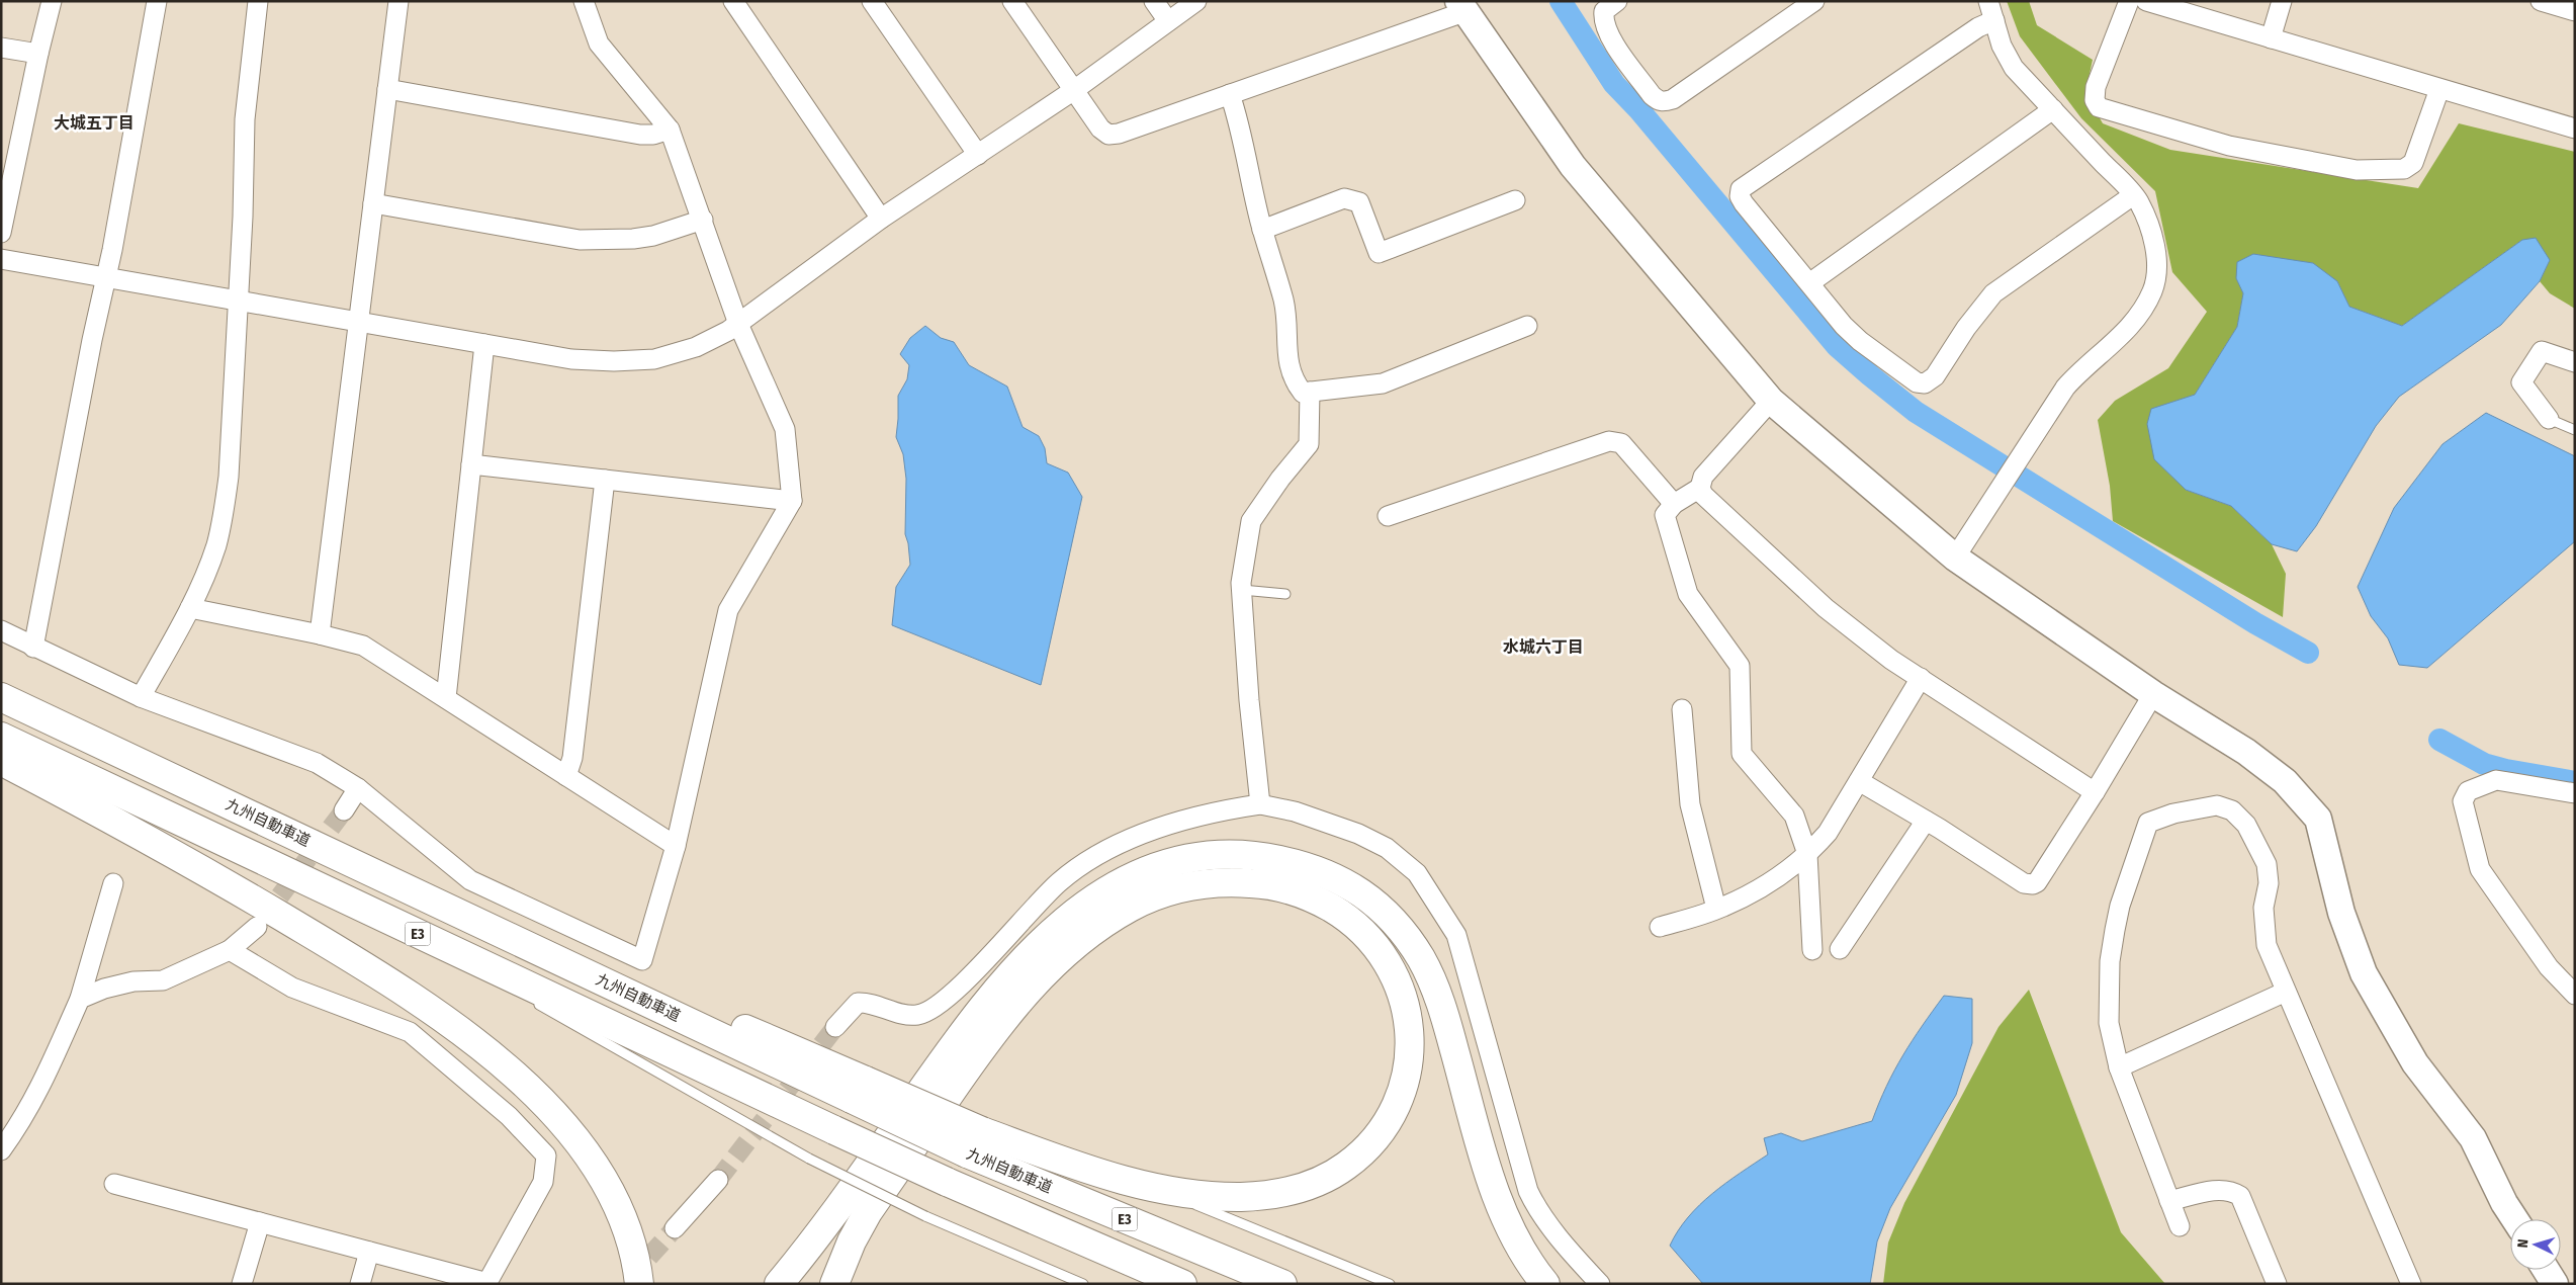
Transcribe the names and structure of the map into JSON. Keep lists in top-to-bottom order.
{
  "streets": {
    "highway": ["九州自動車道", "E3"]
  },
  "districts": ["大城五丁目", "水城六丁目"],
  "north": "left"
}
